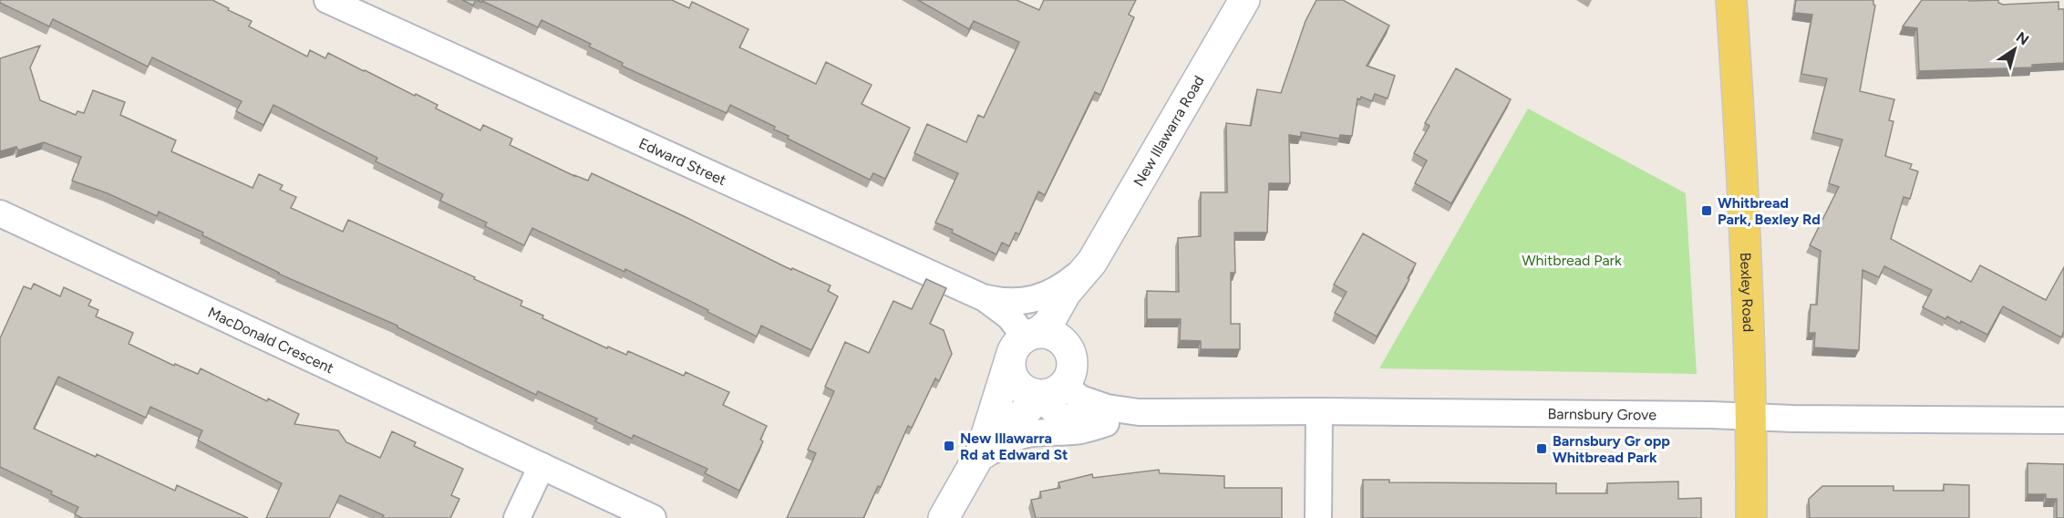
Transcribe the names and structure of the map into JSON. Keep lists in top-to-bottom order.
{
  "streets": {
    "main road": ["New Illawarra Road", "Bexley Road"],
    "street": ["Edward Street", "MacDonald Crescent", "Barnsbury Grove"]
  },
  "crossings": [
    ["New Illawarra Road", "Edward Street"],
    ["New Illawarra Road", "Barnsbury Grove"],
    ["Bexley Road", "Barnsbury Grove"]
  ],
  "parks": ["Whitbread Park"],
  "places": {
    "transit": ["Whitbread Park, Bexley Rd", "New Illawarra Rd at Edward St", "Barnsbury Gr opp Whitbread Park"]
  },
  "north": "top right"
}
